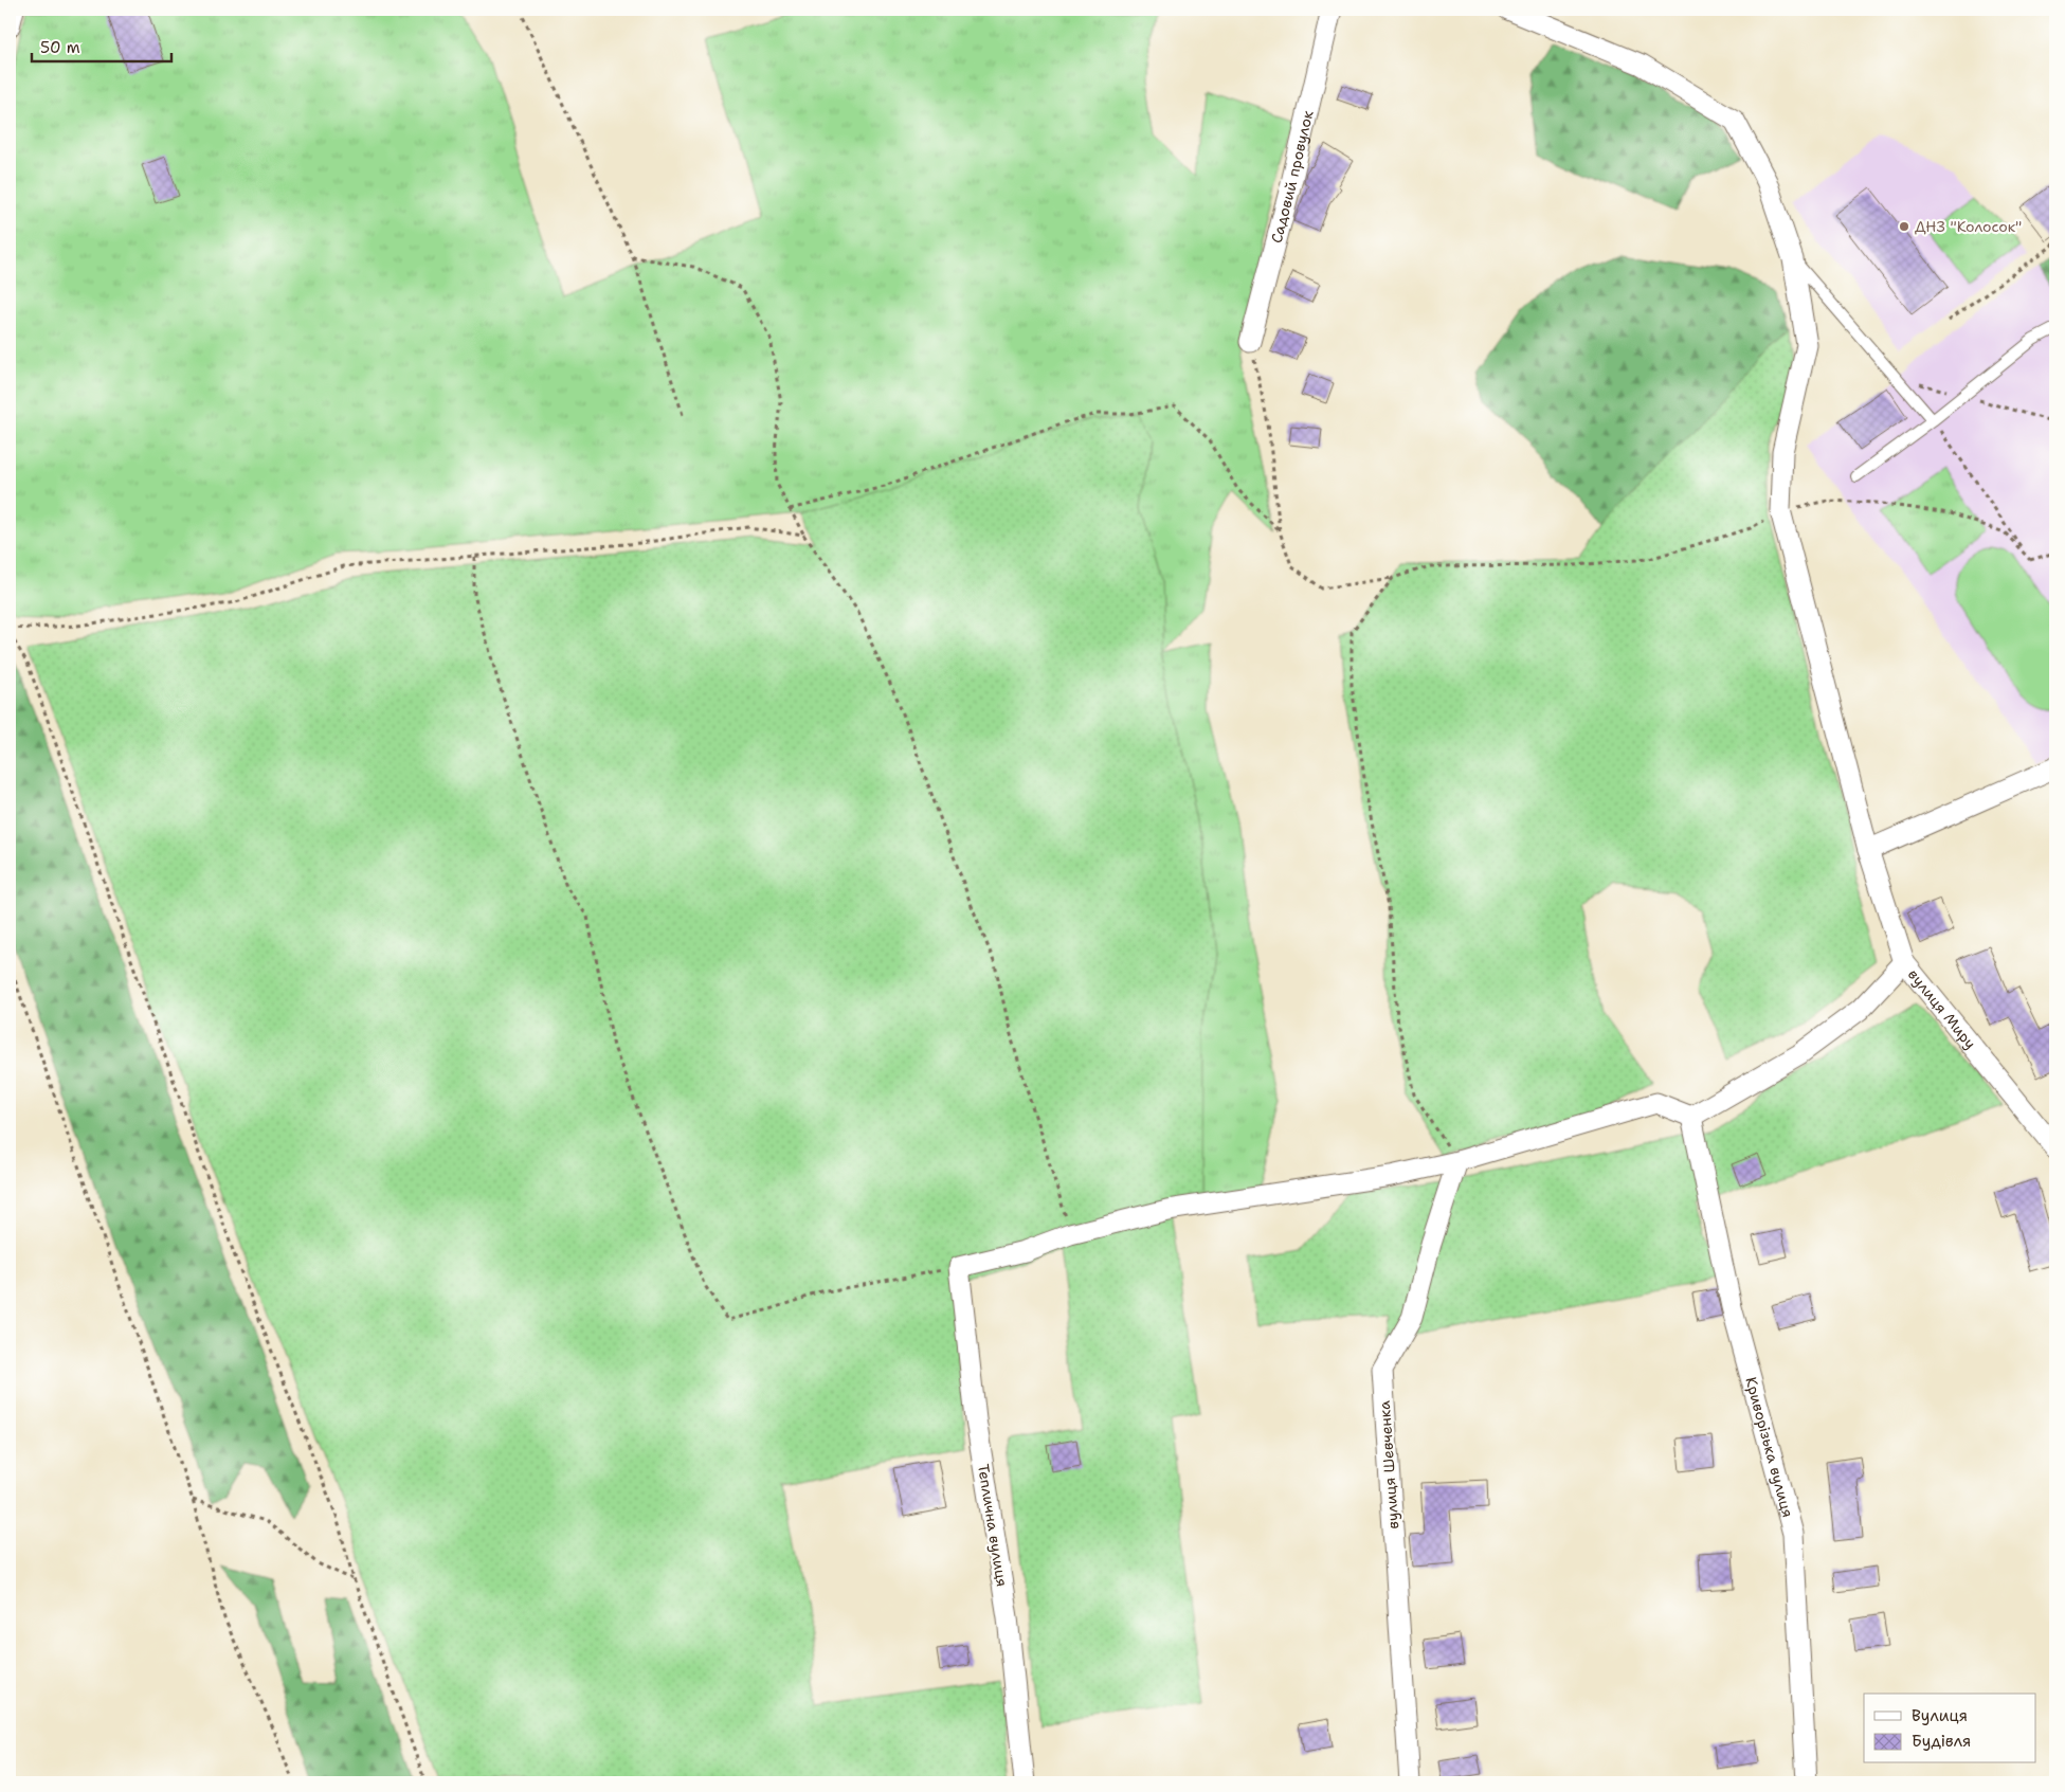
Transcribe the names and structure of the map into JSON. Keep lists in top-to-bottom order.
{
  "streets": {
    "street": [
      "Садовий провулок",
      "вулиця Миру",
      "Криворізька вулиця",
      "вулиця Шевченка",
      "Теплична вулиця"
    ]
  },
  "places": ["ДНЗ \"Колосок\""],
  "legend": ["Вулиця", "Будівля"],
  "scale_bar": "50 m"
}
